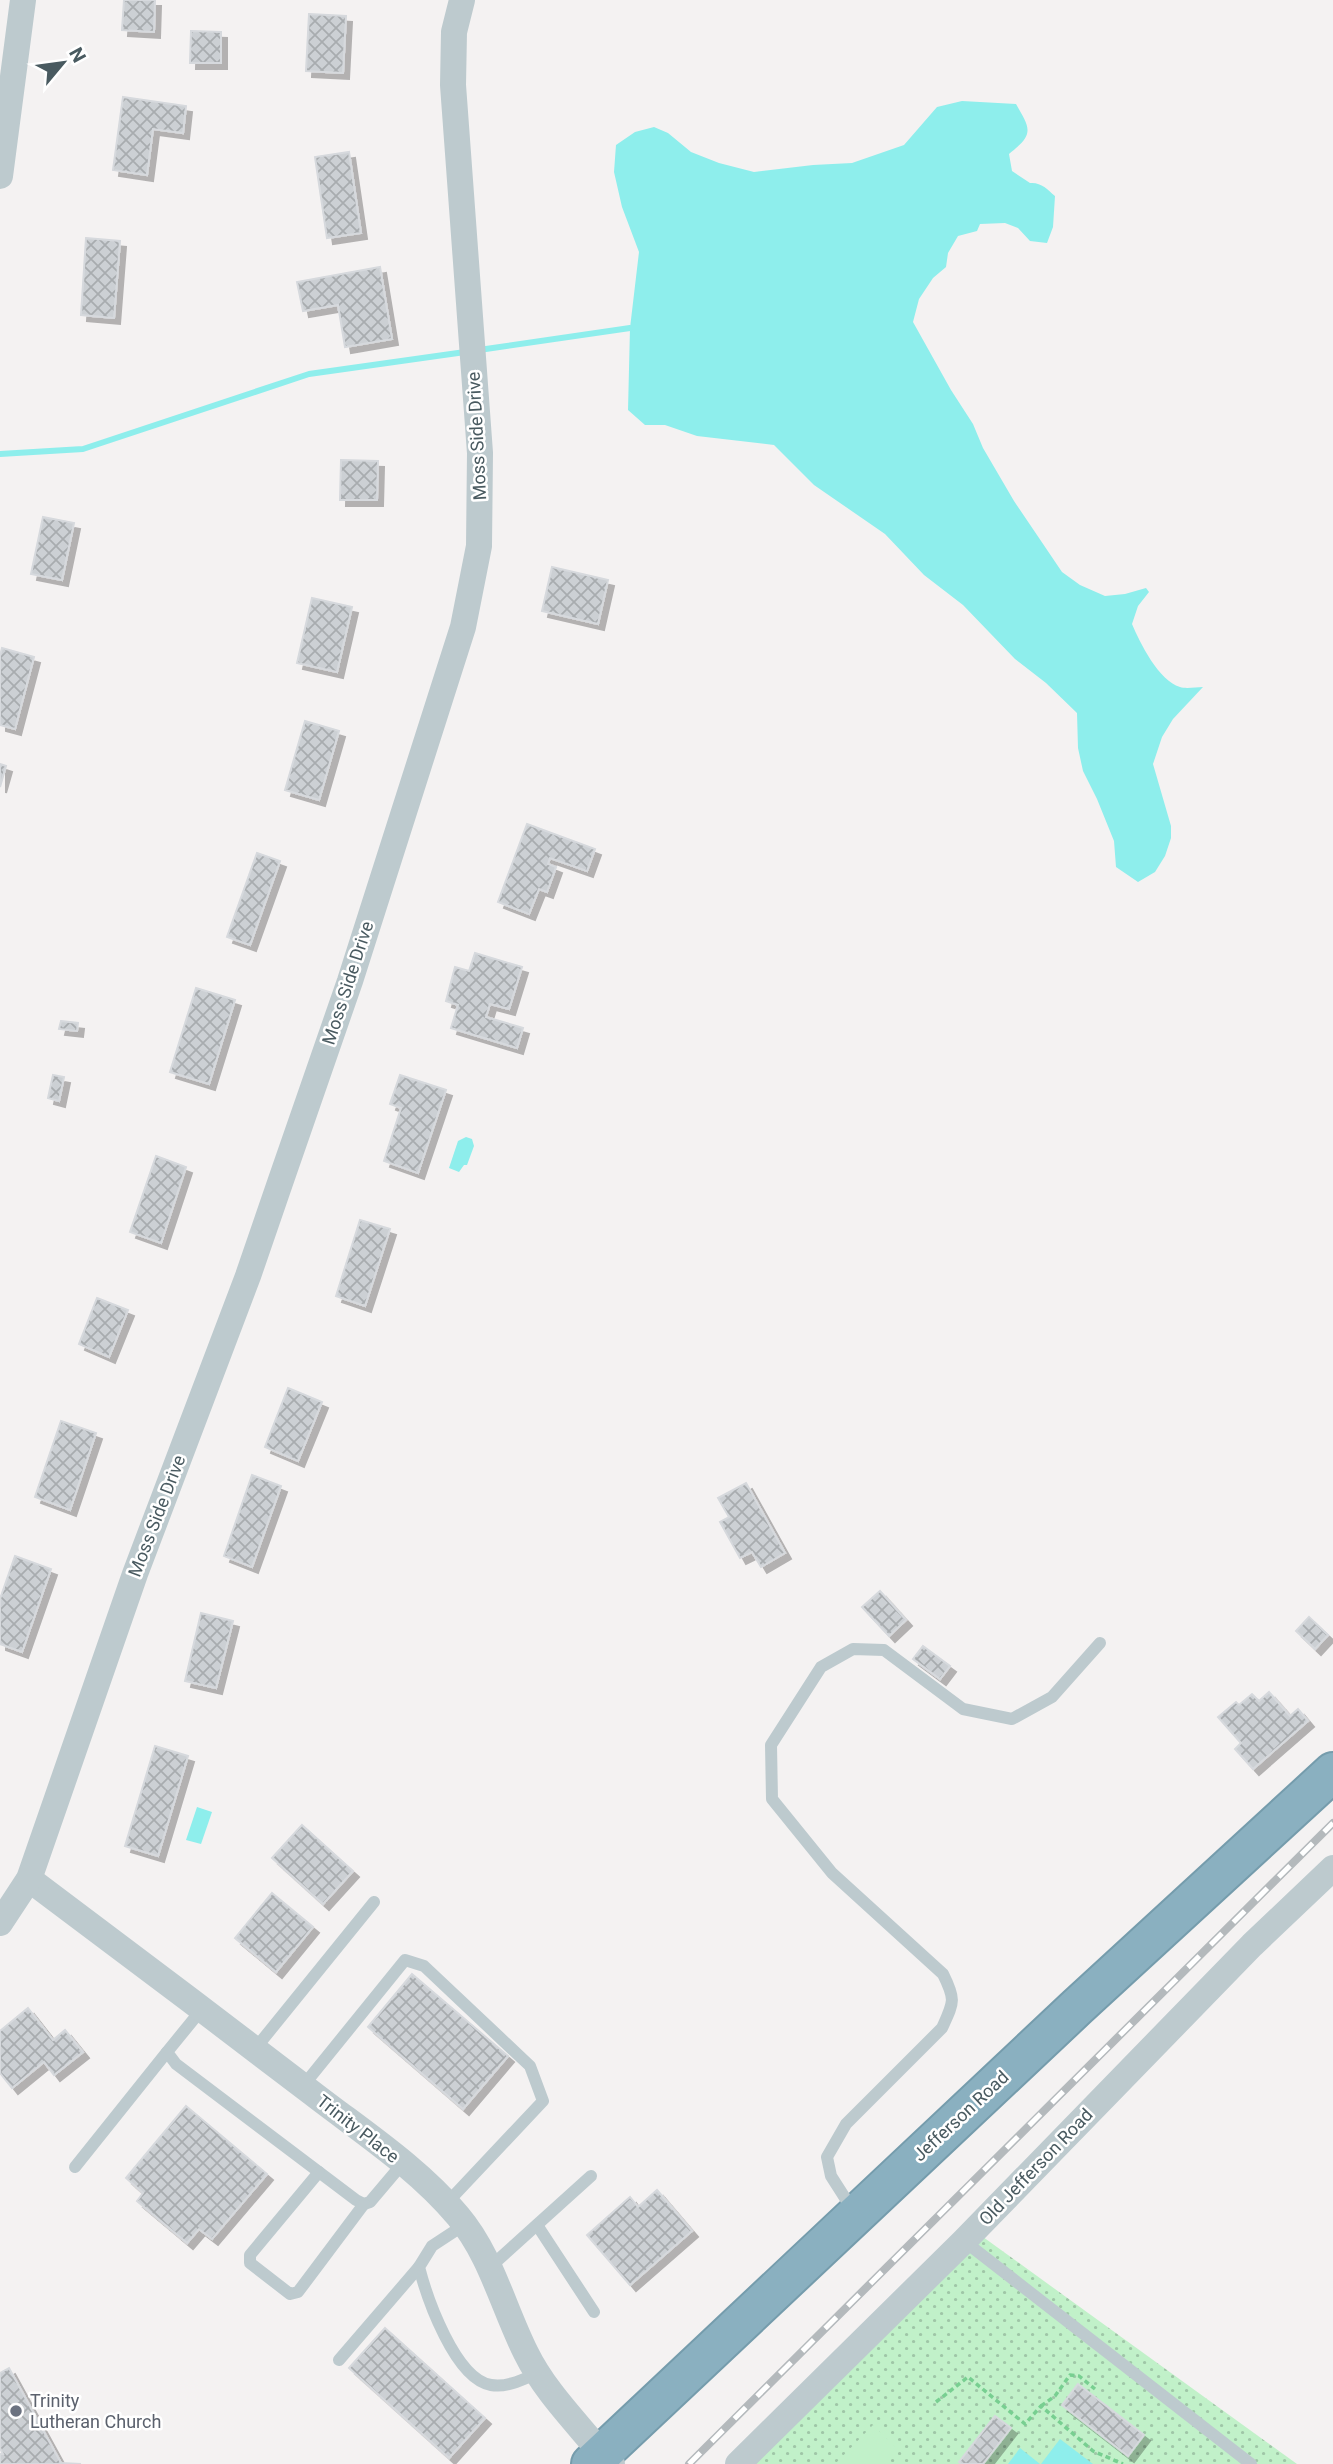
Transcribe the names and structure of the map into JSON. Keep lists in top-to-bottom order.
{
  "streets": {
    "highway": ["Jefferson Road"],
    "street": ["Moss Side Drive", "Trinity Place", "Old Jefferson Road"]
  },
  "crossings": [
    ["Moss Side Drive", "Trinity Place"],
    ["Jefferson Road", "Trinity Place"]
  ],
  "places": ["Trinity Lutheran Church"],
  "north": "top right"
}
